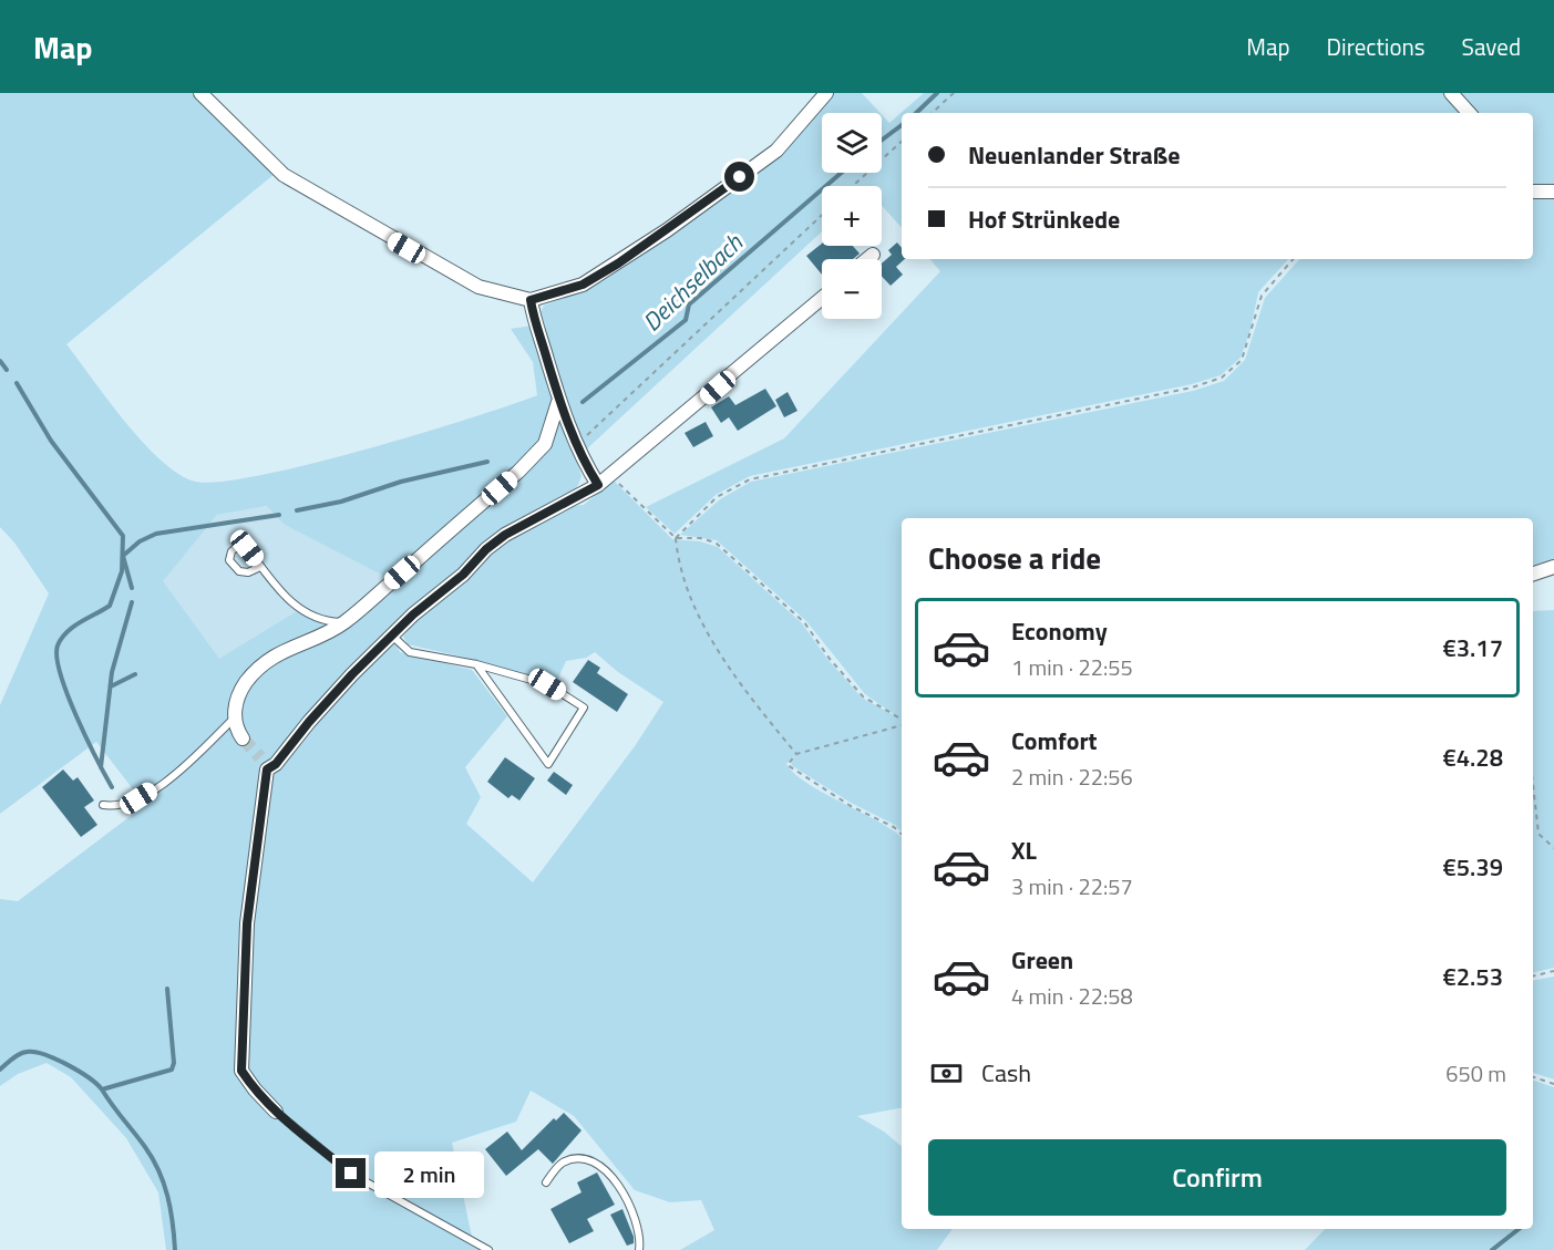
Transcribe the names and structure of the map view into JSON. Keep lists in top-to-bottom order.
{
  "water": ["Deichselbach"],
  "page": {
    "header": "Map",
    "nav": ["Map", "Directions", "Saved"],
    "map_buttons": ["+", "−"],
    "banner": ["Neuenlander Straße", "Hof Strünkede"],
    "heading": "Choose a ride",
    "list": [
      {
        "name": "Economy",
        "note": "1 min · 22:55",
        "value": "€3.17"
      },
      {
        "name": "Comfort",
        "note": "2 min · 22:56",
        "value": "€4.28"
      },
      {
        "name": "XL",
        "note": "3 min · 22:57",
        "value": "€5.39"
      },
      {
        "name": "Green",
        "note": "4 min · 22:58",
        "value": "€2.53"
      }
    ],
    "pay": ["Cash", "650 m"],
    "buttons": "Confirm",
    "bubble": "2 min"
  }
}
